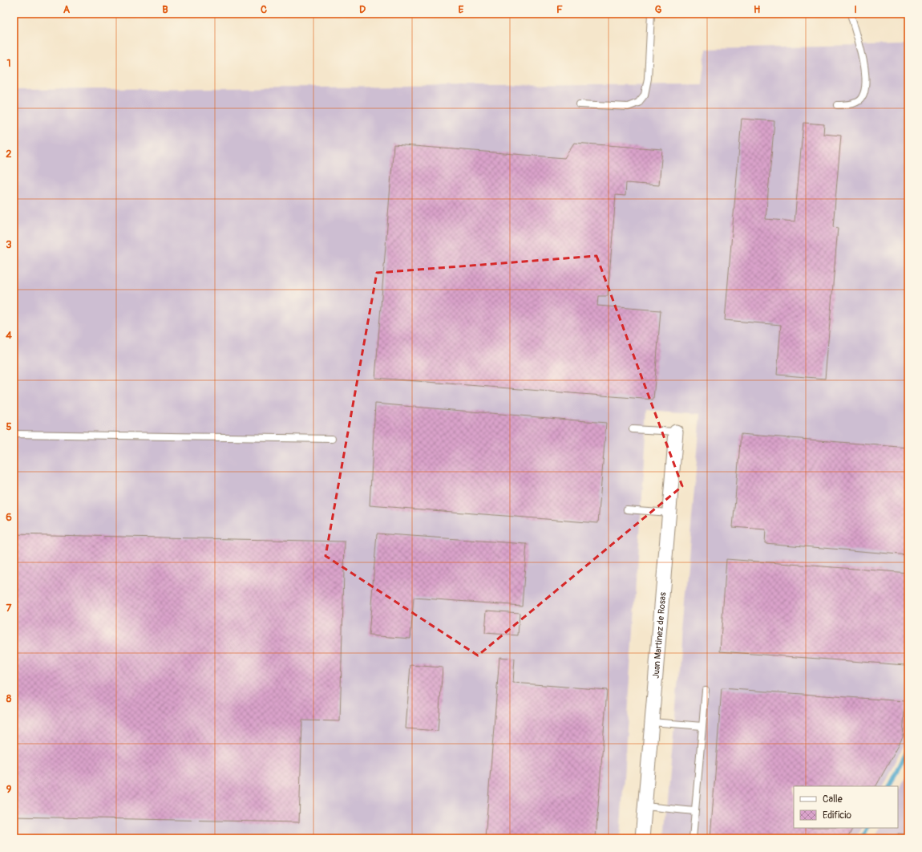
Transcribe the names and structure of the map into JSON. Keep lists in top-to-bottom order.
{
  "streets": {
    "street": ["Juan Martinez de Rosas"]
  },
  "legend": ["Calle", "Edificio"],
  "grid": {
    "columns": [
      "A",
      "B",
      "C",
      "D",
      "E",
      "F",
      "G",
      "H",
      "I"
    ],
    "rows": [
      "1",
      "2",
      "3",
      "4",
      "5",
      "6",
      "7",
      "8",
      "9"
    ]
  }
}
